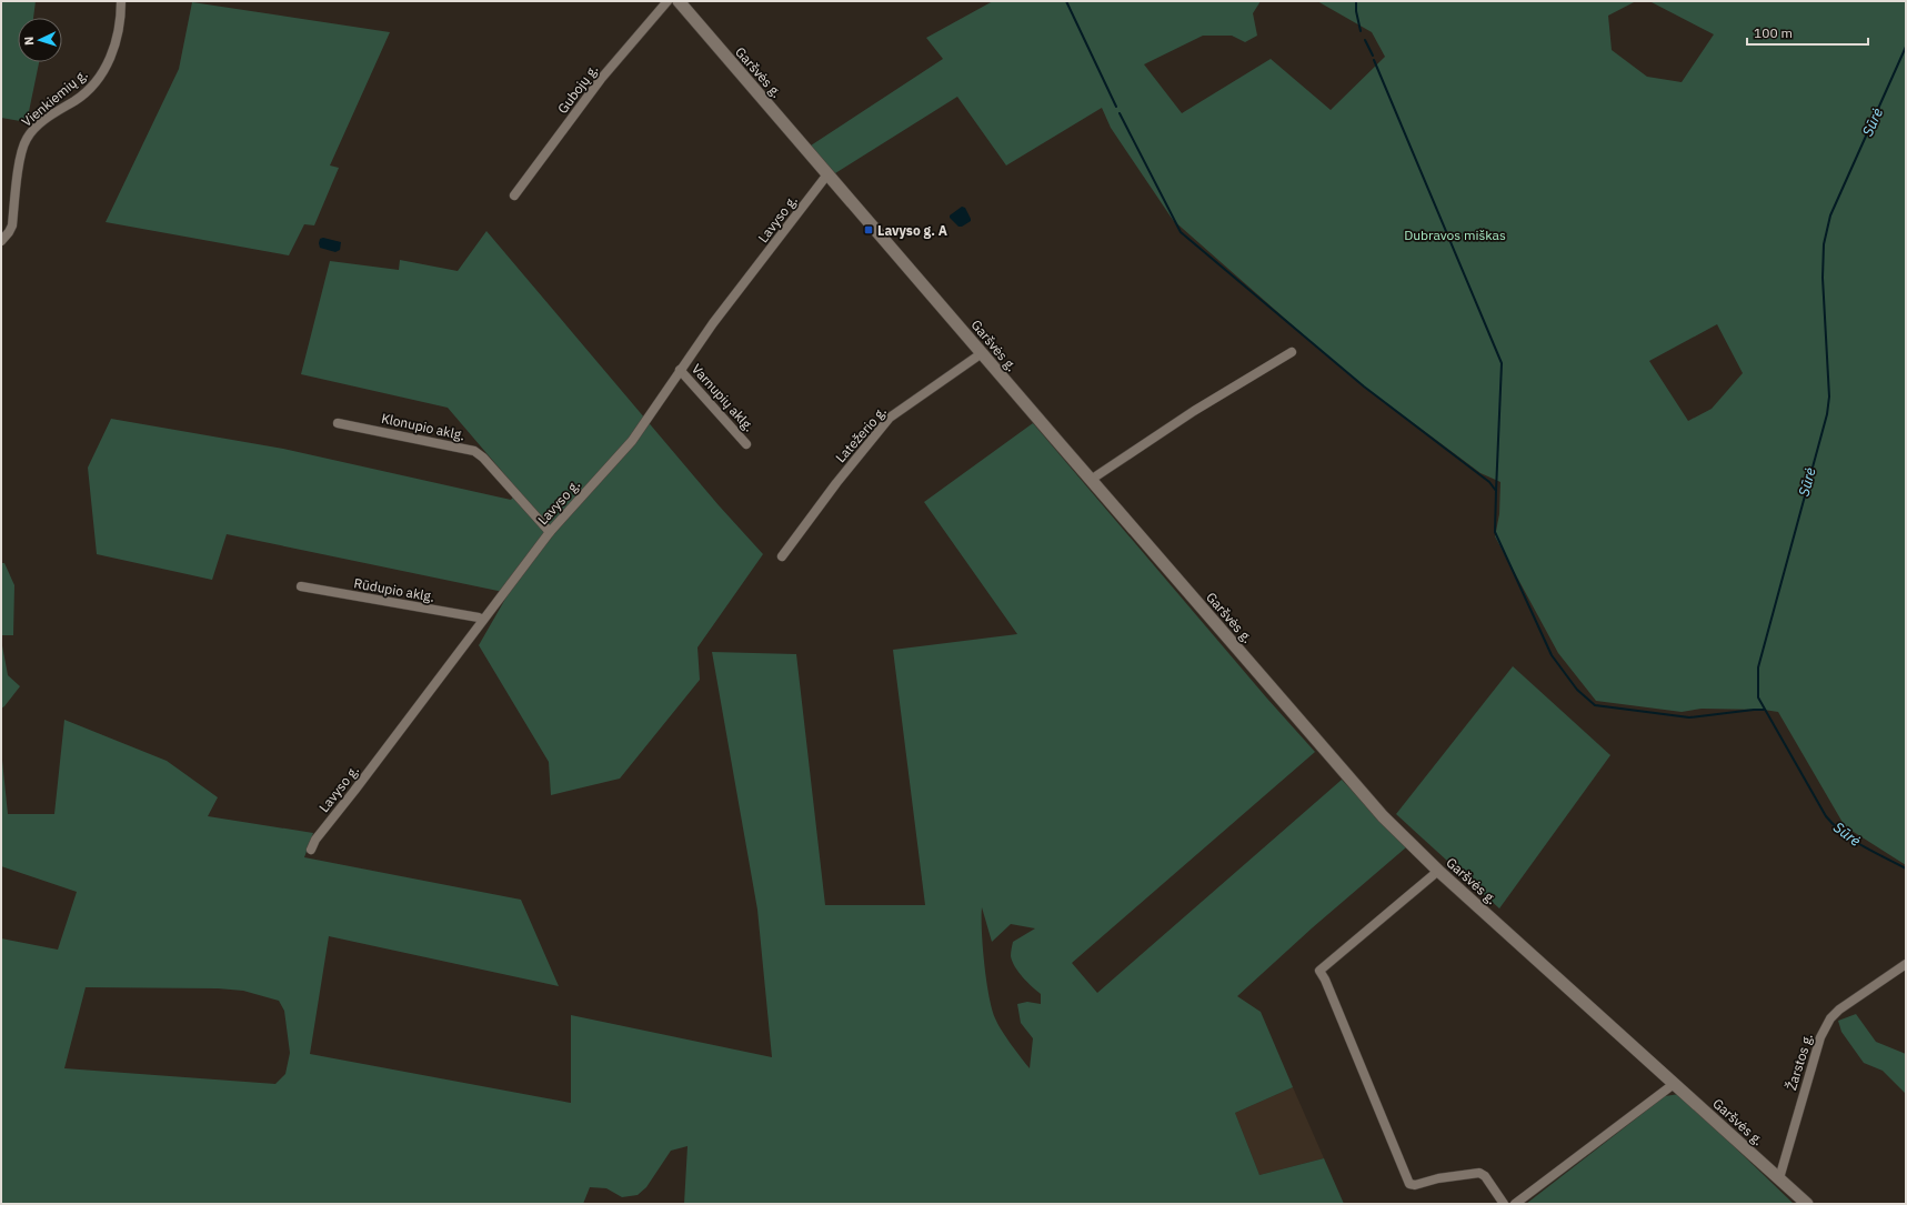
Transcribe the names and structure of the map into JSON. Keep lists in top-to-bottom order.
{
  "streets": {
    "main road": ["Garšvės g."],
    "street": [
      "Gubojų g.",
      "Vienkiemių g.",
      "Lavyso g.",
      "Varnupių aklg.",
      "Klonupio aklg.",
      "Latežerio g.",
      "Rūdupio aklg.",
      "Žarstos g."
    ]
  },
  "crossings": [
    ["Garšvės g.", "Lavyso g."],
    ["Garšvės g.", "Latežerio g."],
    ["Garšvės g.", "Žarstos g."],
    ["Lavyso g.", "Varnupių aklg."],
    ["Lavyso g.", "Klonupio aklg."],
    ["Lavyso g.", "Rūdupio aklg."]
  ],
  "water": ["Sūrė"],
  "parks": ["Dubravos miškas"],
  "places": {
    "transit": ["Lavyso g. A"]
  },
  "scale_bar": "100 m",
  "north": "left"
}
